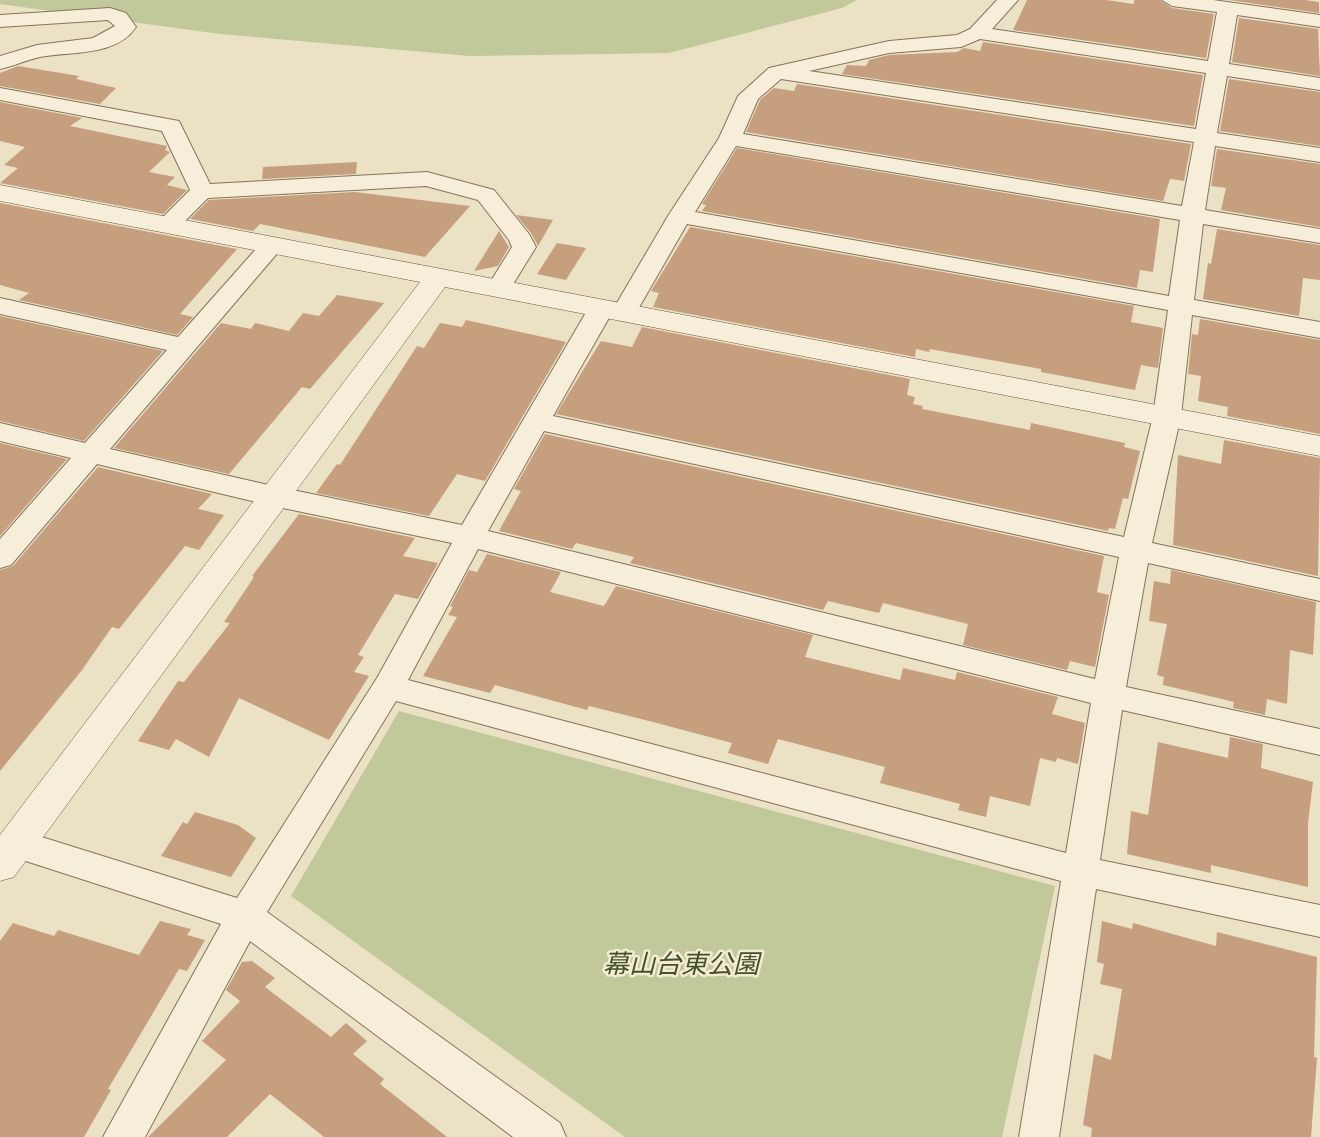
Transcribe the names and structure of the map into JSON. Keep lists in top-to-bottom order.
{
  "parks": ["幕山台東公園"]
}
